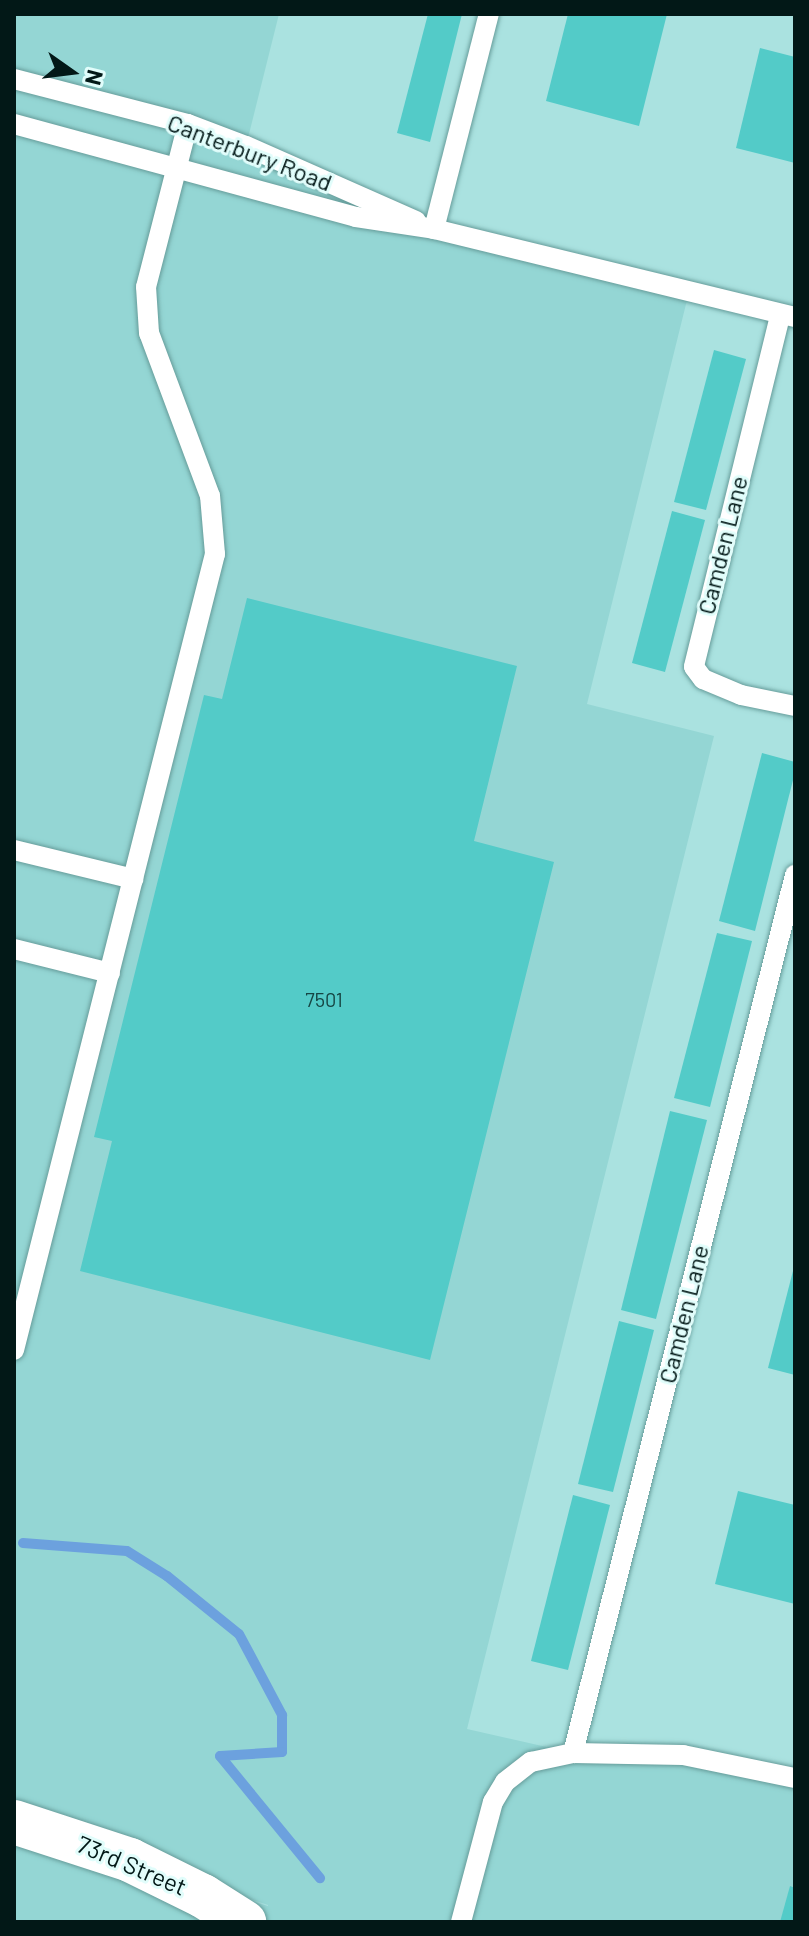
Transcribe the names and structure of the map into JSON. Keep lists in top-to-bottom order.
{
  "streets": {
    "main road": ["73rd Street"],
    "lane": ["Canterbury Road", "Camden Lane"]
  },
  "crossings": [
    ["Canterbury Road", "Camden Lane"]
  ],
  "house_numbers": ["7501"],
  "north": "right"
}
